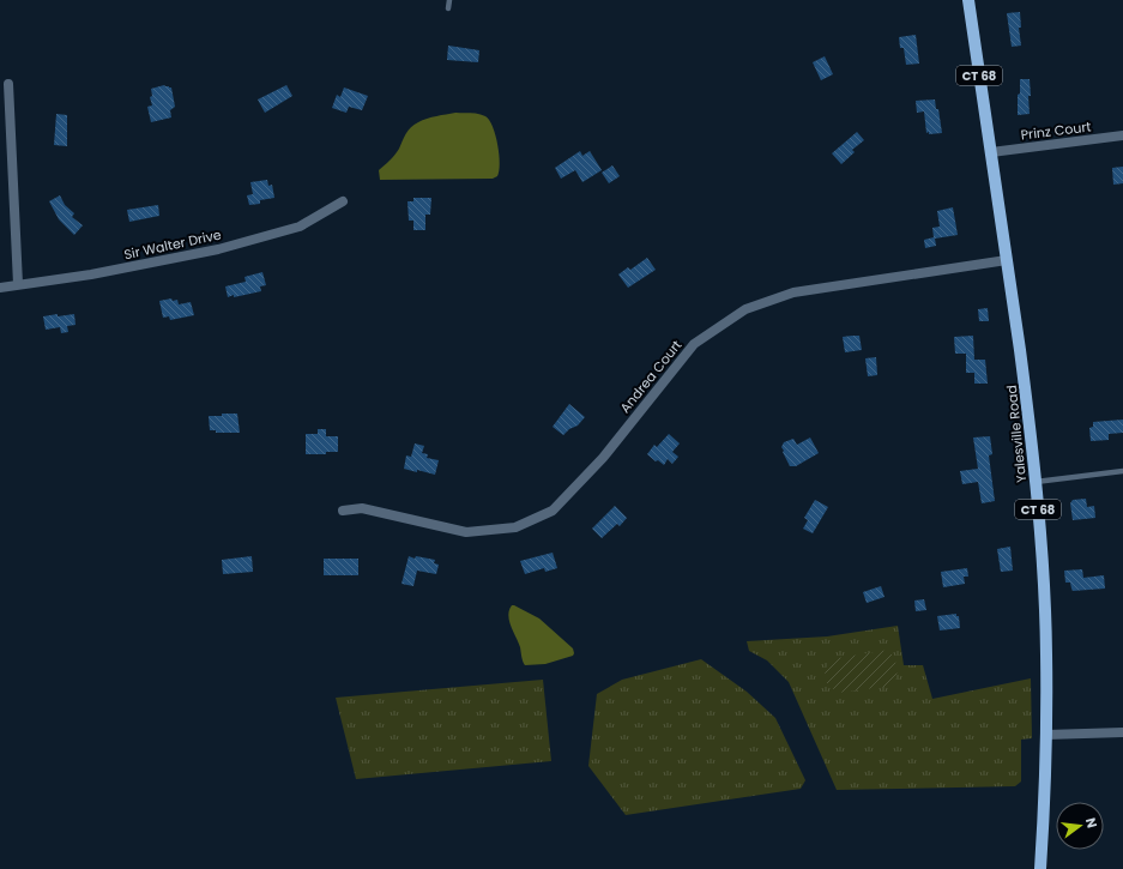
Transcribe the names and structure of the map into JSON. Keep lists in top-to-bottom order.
{
  "streets": {
    "main road": ["CT 68", "Yalesville Road"],
    "street": ["Prinz Court", "Sir Walter Drive", "Andrea Court"]
  },
  "crossings": [
    ["Prinz Court", "Yalesville Road"],
    ["Andrea Court", "Yalesville Road"]
  ],
  "north": "right"
}
